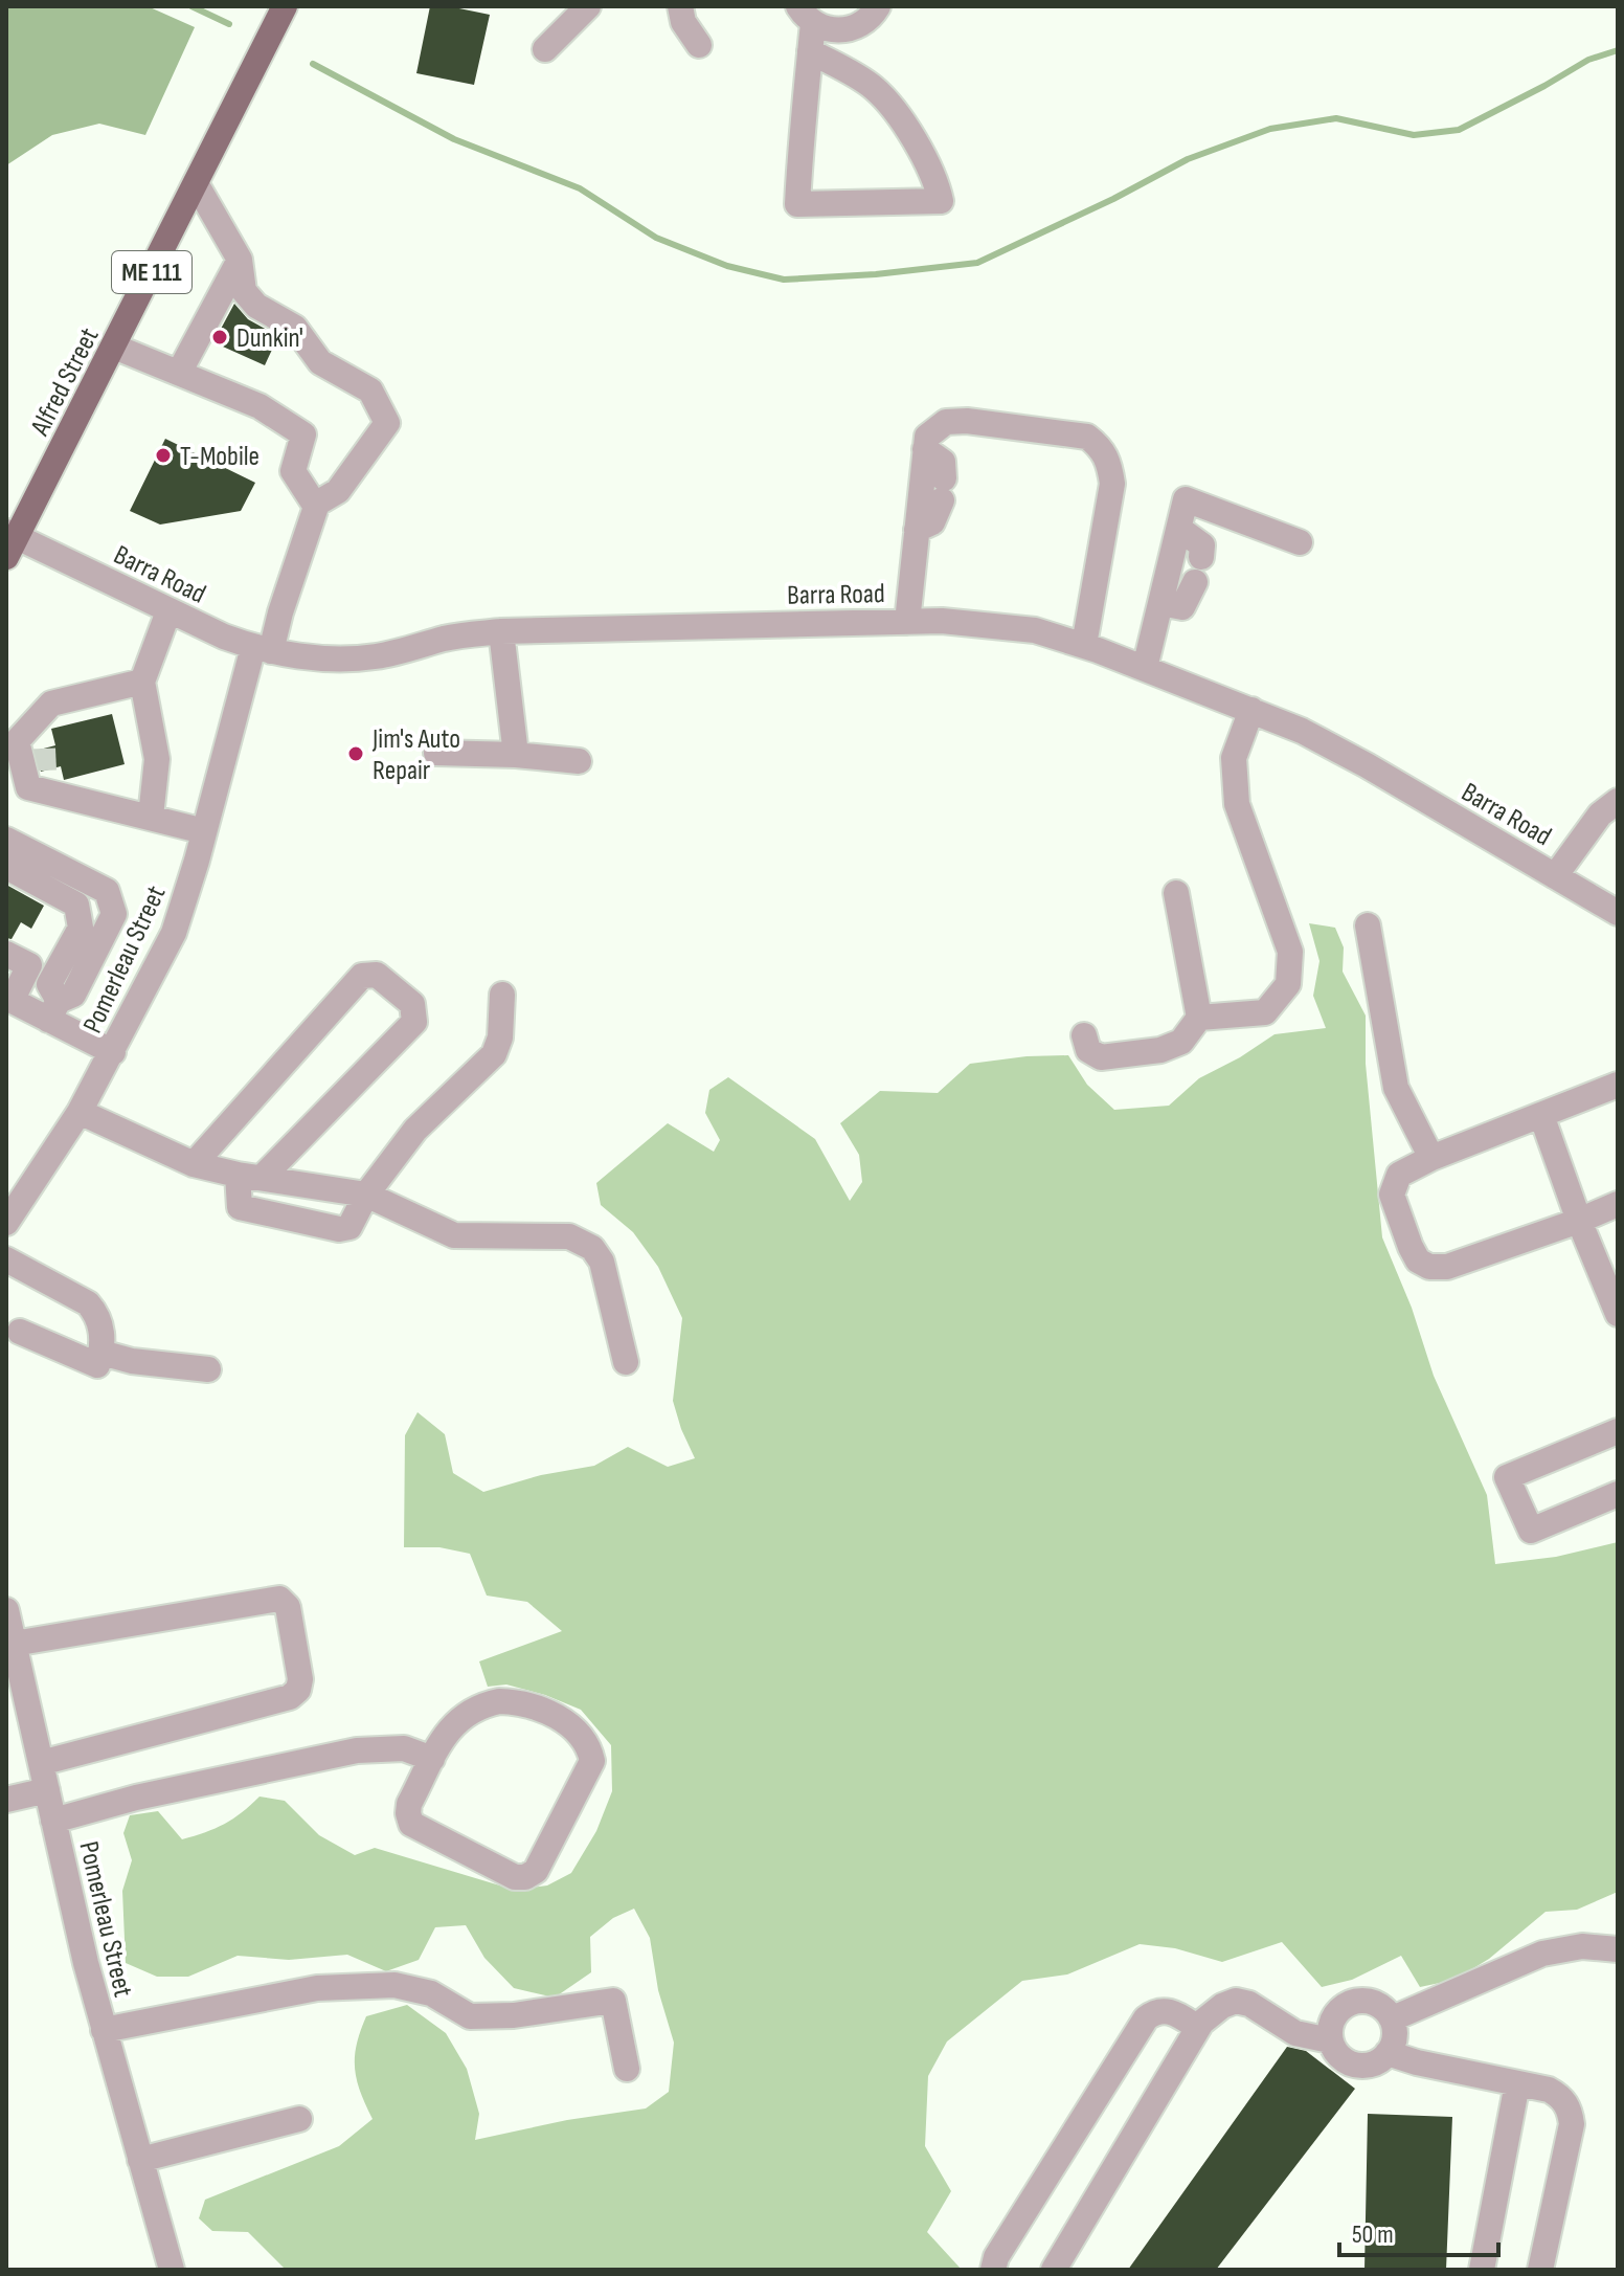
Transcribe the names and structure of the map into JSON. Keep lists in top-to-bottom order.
{
  "streets": {
    "main road": ["ME 111", "Alfred Street"],
    "street": ["Barra Road", "Pomerleau Street"]
  },
  "crossings": [
    ["Alfred Street", "Barra Road"],
    ["Barra Road", "Pomerleau Street"]
  ],
  "places": ["Dunkin'", "T-Mobile", "Jim's Auto Repair"],
  "scale_bar": "50 m"
}
